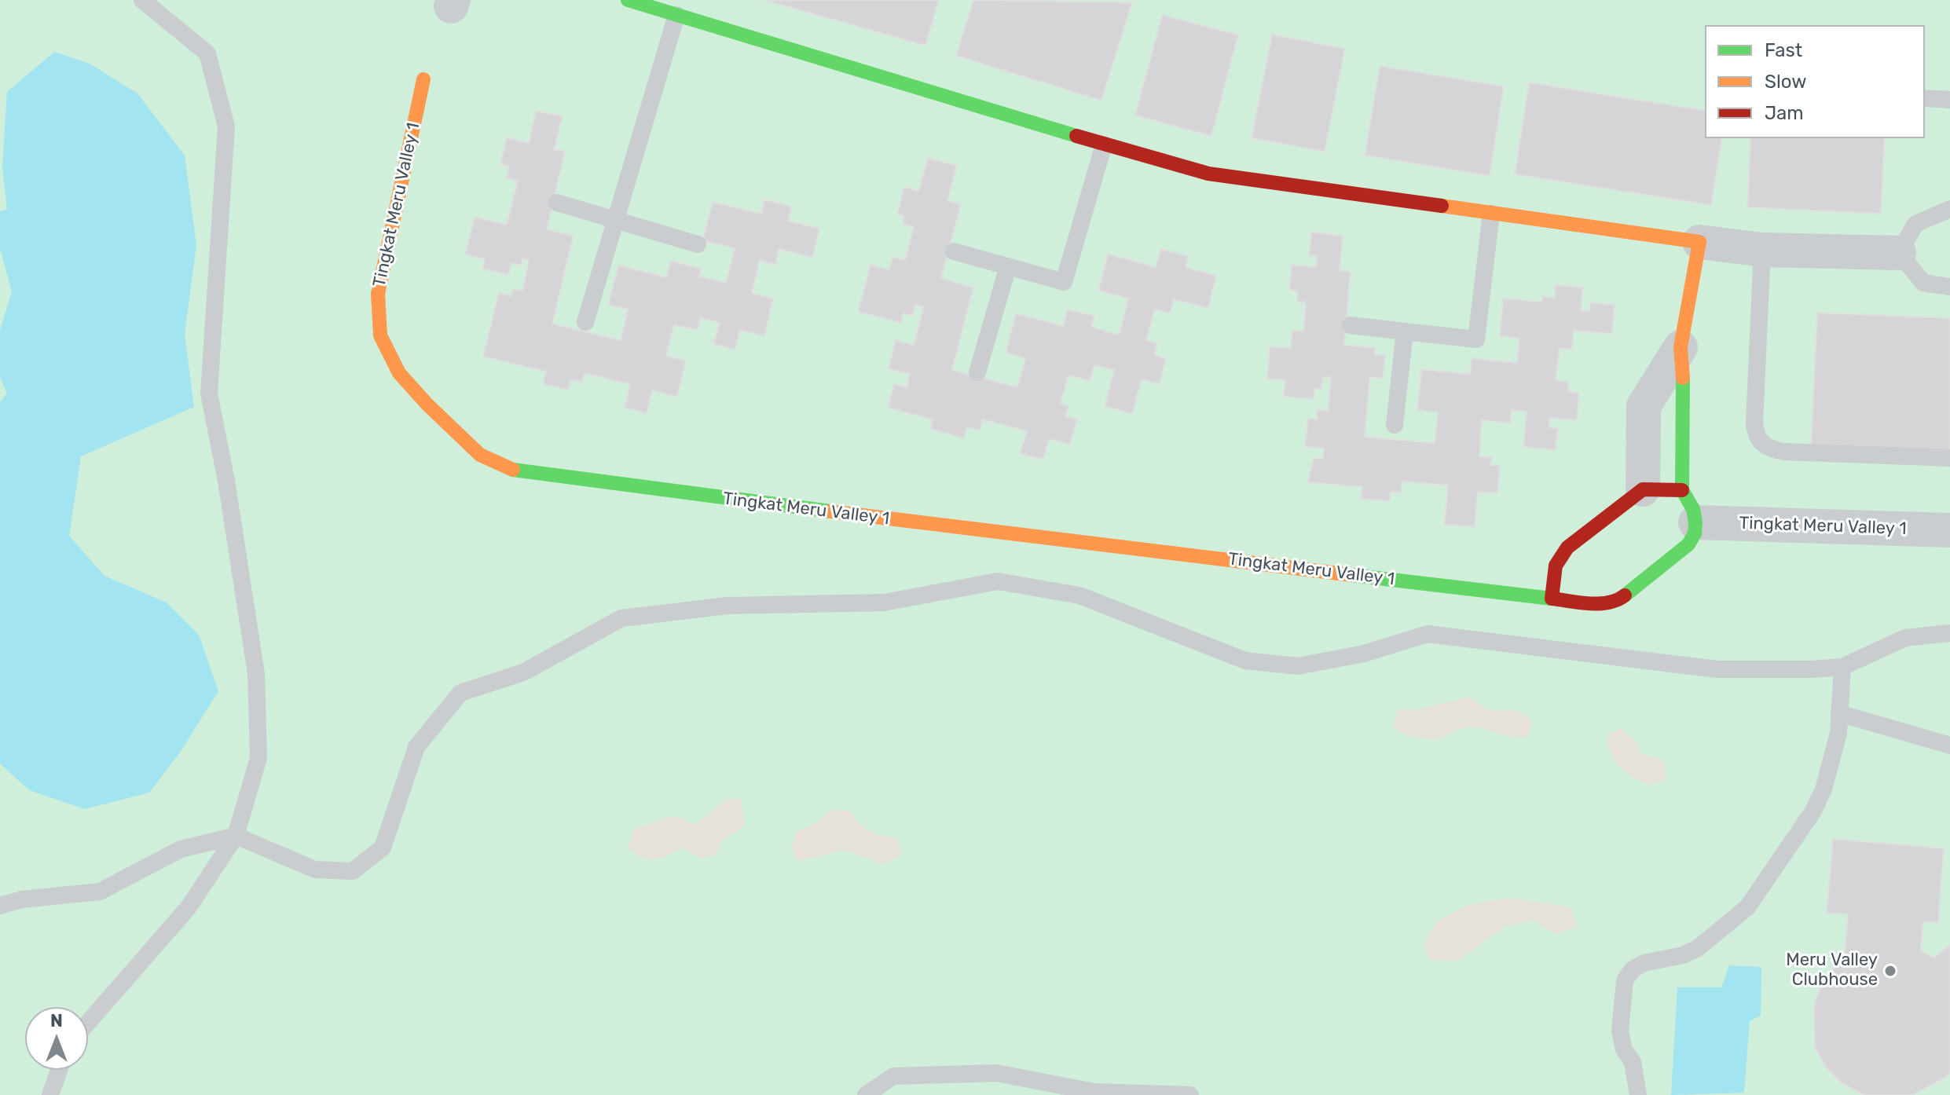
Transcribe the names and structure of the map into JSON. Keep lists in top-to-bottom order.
{
  "streets": {
    "street": ["Tingkat Meru Valley 1"]
  },
  "places": ["Meru Valley Clubhouse"],
  "legend": ["Fast", "Slow", "Jam"],
  "north": "top"
}
